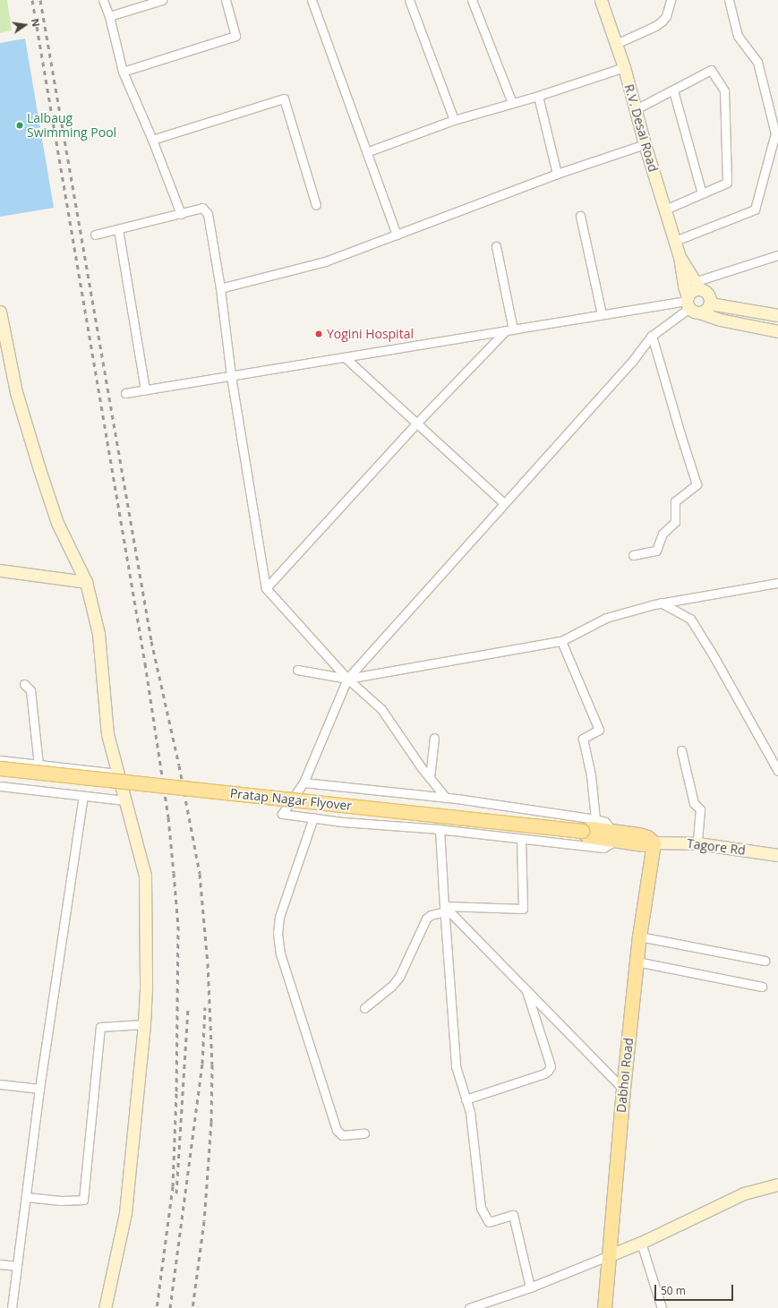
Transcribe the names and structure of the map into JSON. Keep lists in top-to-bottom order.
{
  "streets": {
    "main road": ["Pratap Nagar Flyover", "Dabhoi Road"],
    "street": ["R.V. Desai Road", "Tagore Rd"]
  },
  "crossings": [
    ["Pratap Nagar Flyover", "Tagore Rd"],
    ["Pratap Nagar Flyover", "Dabhoi Road"],
    ["Tagore Rd", "Dabhoi Road"]
  ],
  "places": ["Lalbaug Swimming Pool", "Yogini Hospital"],
  "scale_bar": "50 m",
  "north": "right"
}
